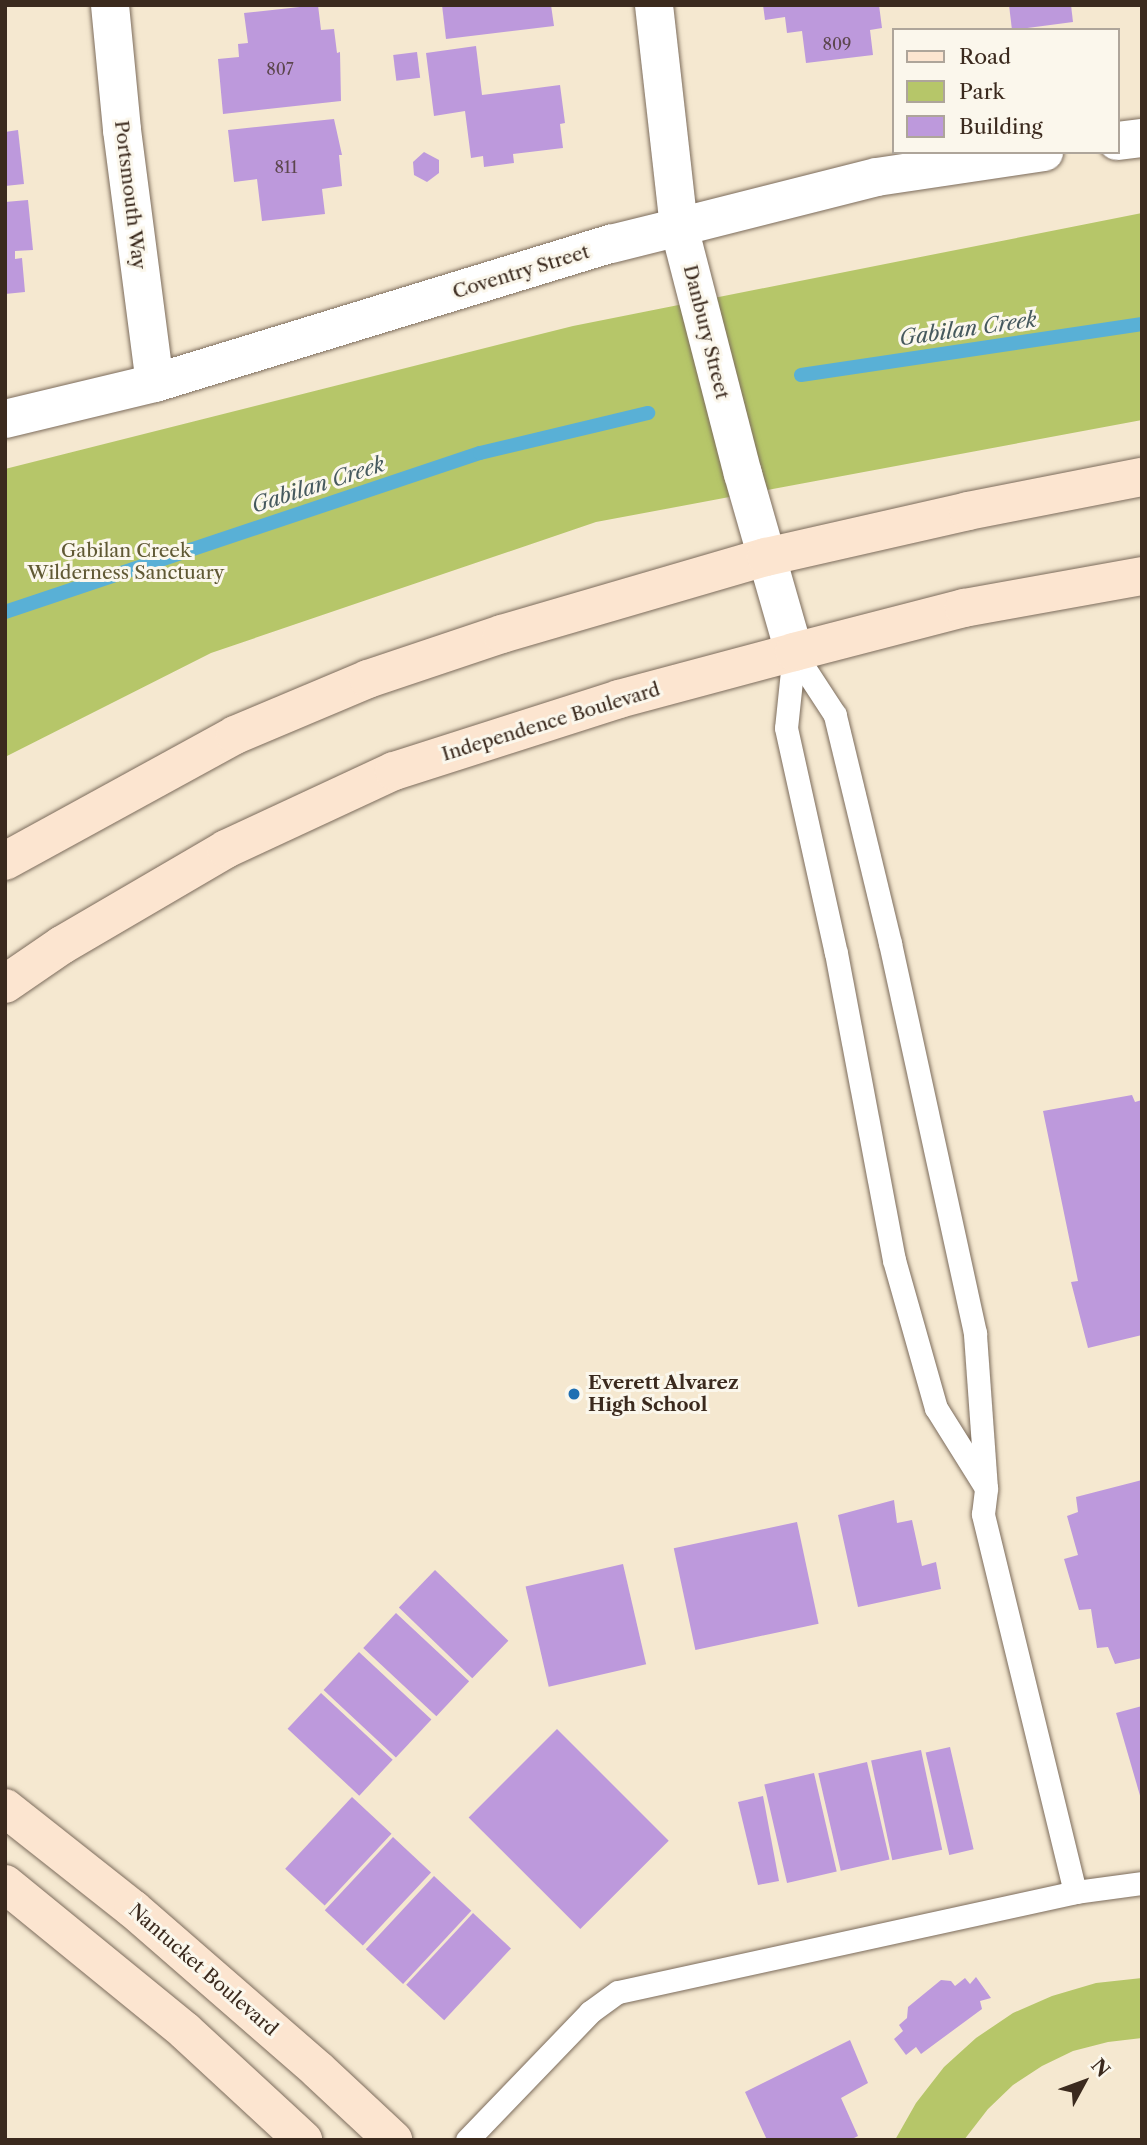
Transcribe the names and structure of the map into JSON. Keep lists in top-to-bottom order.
{
  "streets": {
    "street": [
      "Portsmouth Way",
      "Coventry Street",
      "Danbury Street",
      "Independence Boulevard",
      "Nantucket Boulevard"
    ]
  },
  "crossings": [
    ["Portsmouth Way", "Coventry Street"],
    ["Coventry Street", "Danbury Street"],
    ["Danbury Street", "Independence Boulevard"]
  ],
  "water": ["Gabilan Creek"],
  "parks": ["Gabilan Creek Wilderness Sanctuary"],
  "places": ["Everett Alvarez High School"],
  "house_numbers": ["809", "807", "811"],
  "legend": ["Road", "Park", "Building"],
  "north": "top right"
}
